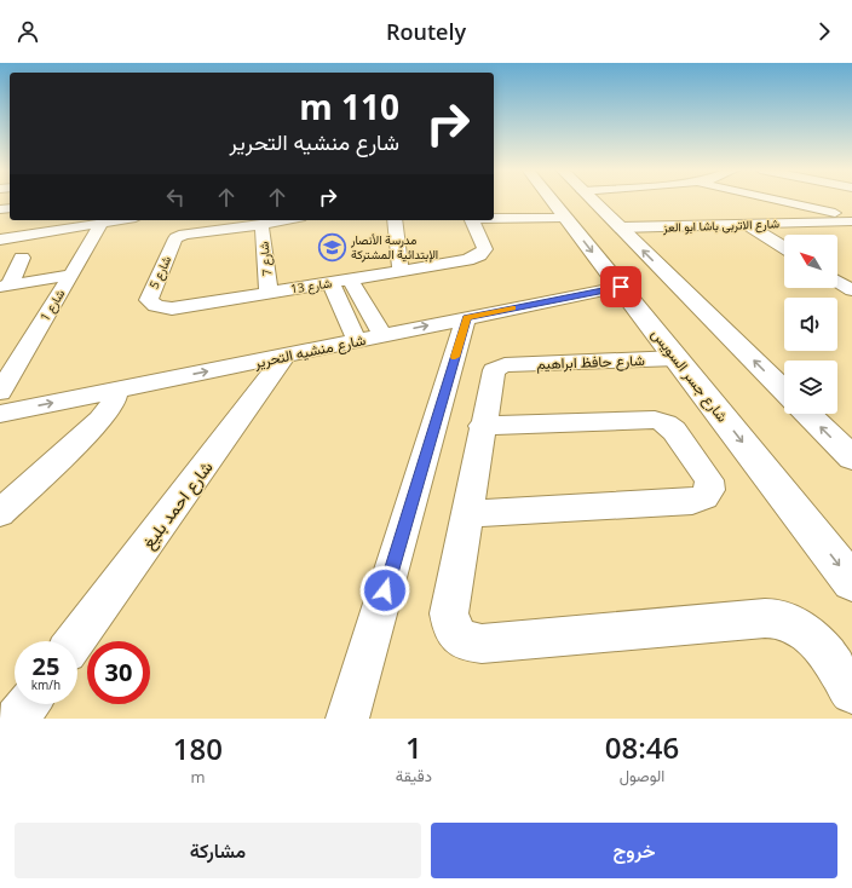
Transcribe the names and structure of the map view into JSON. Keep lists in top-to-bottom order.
{
  "streets": {
    "main road": ["شارع جسر السويس"],
    "street": [
      "شارع الاتربى باشا ابو العز",
      "شارع 7",
      "شارع 5",
      "شارع 13",
      "شارع 1",
      "شارع منشيه التحرير",
      "شارع حافظ ابراهيم",
      "شارع احمد بليغ"
    ]
  },
  "crossings": [
    ["شارع 7", "شارع 5"],
    ["شارع 7", "شارع 13"],
    ["شارع 5", "شارع 13"],
    ["شارع منشيه التحرير", "شارع جسر السويس"],
    ["شارع منشيه التحرير", "شارع احمد بليغ"],
    ["شارع حافظ ابراهيم", "شارع جسر السويس"]
  ],
  "places": {
    "school or university": ["مدرسة الأنصار الإبتدائية المشتركة"]
  },
  "north": "top left",
  "page": {
    "header": "Routely",
    "turn": ["110 m", "شارع منشيه التحرير"],
    "speed": "25 km/h",
    "limit": "30",
    "eta": [
      "08:46",
      "الوصول",
      "1",
      "دقيقة",
      "180",
      "m"
    ],
    "buttons": ["خروج", "مشاركة"]
  }
}
